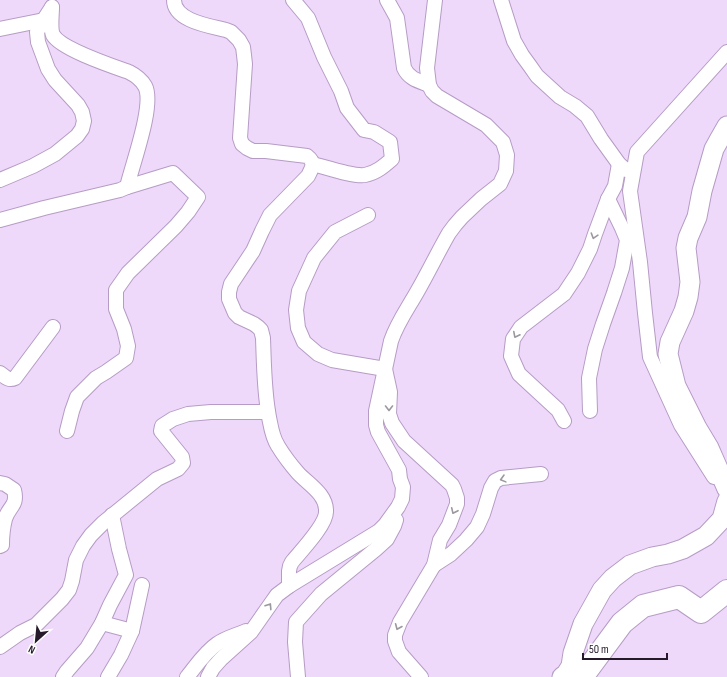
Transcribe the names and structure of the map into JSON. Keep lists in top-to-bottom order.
{
  "scale_bar": "50 m",
  "north": "bottom left"
}
